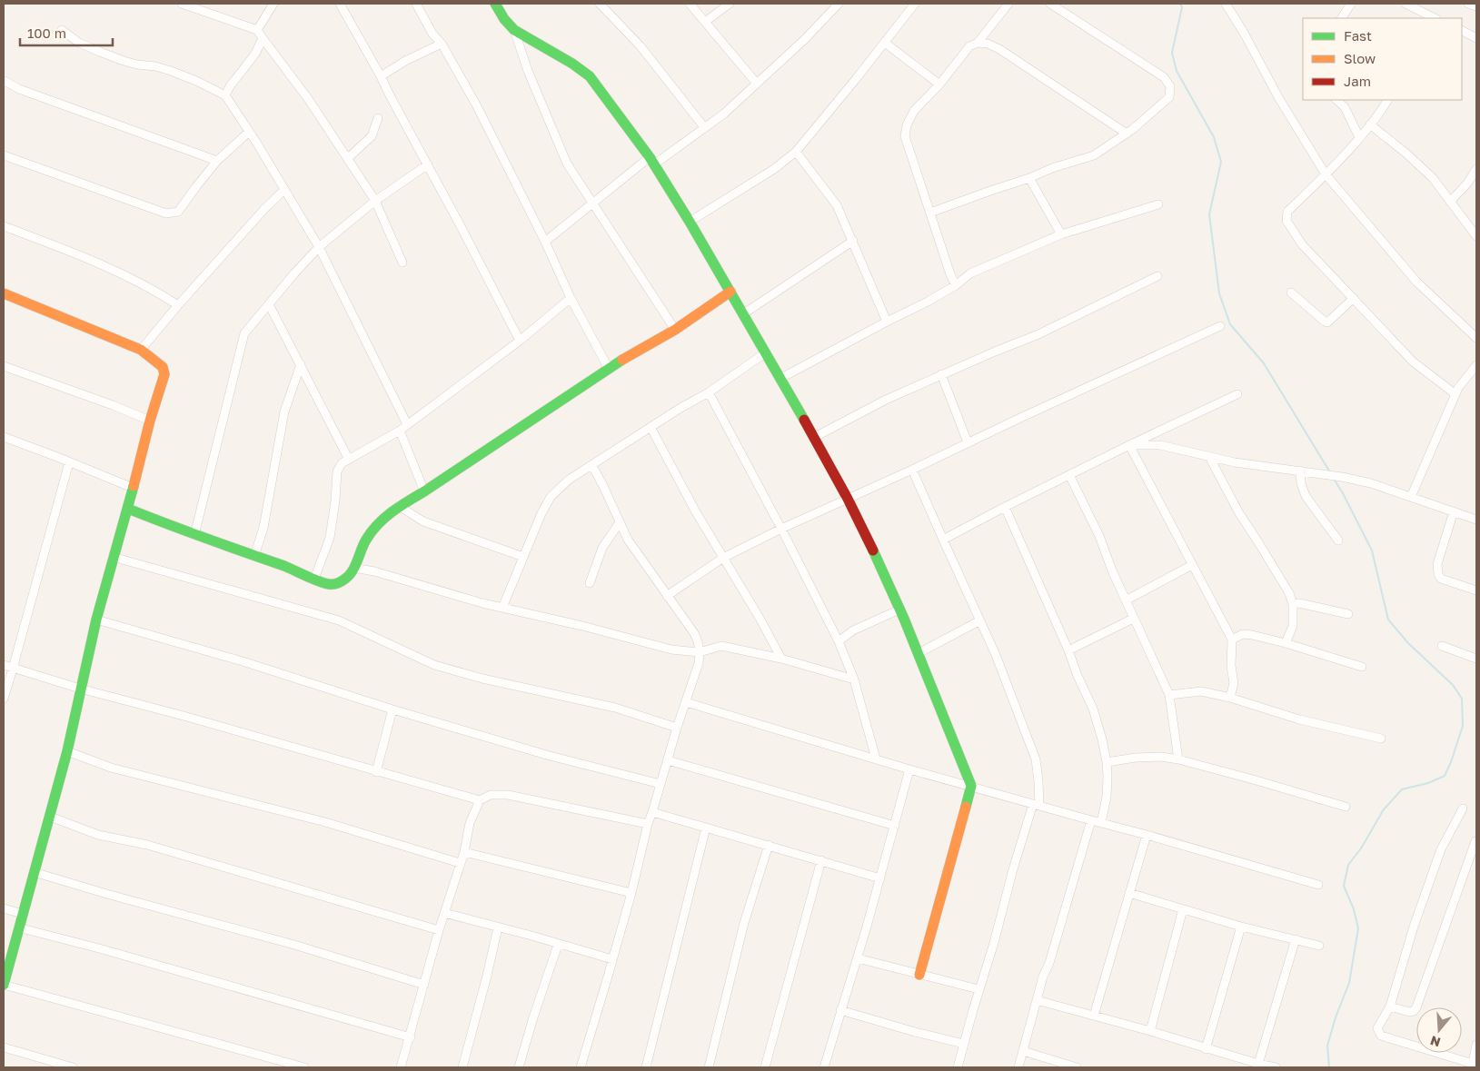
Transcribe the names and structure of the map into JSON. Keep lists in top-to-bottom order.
{
  "legend": ["Fast", "Slow", "Jam"],
  "scale_bar": "100 m",
  "north": "bottom"
}
